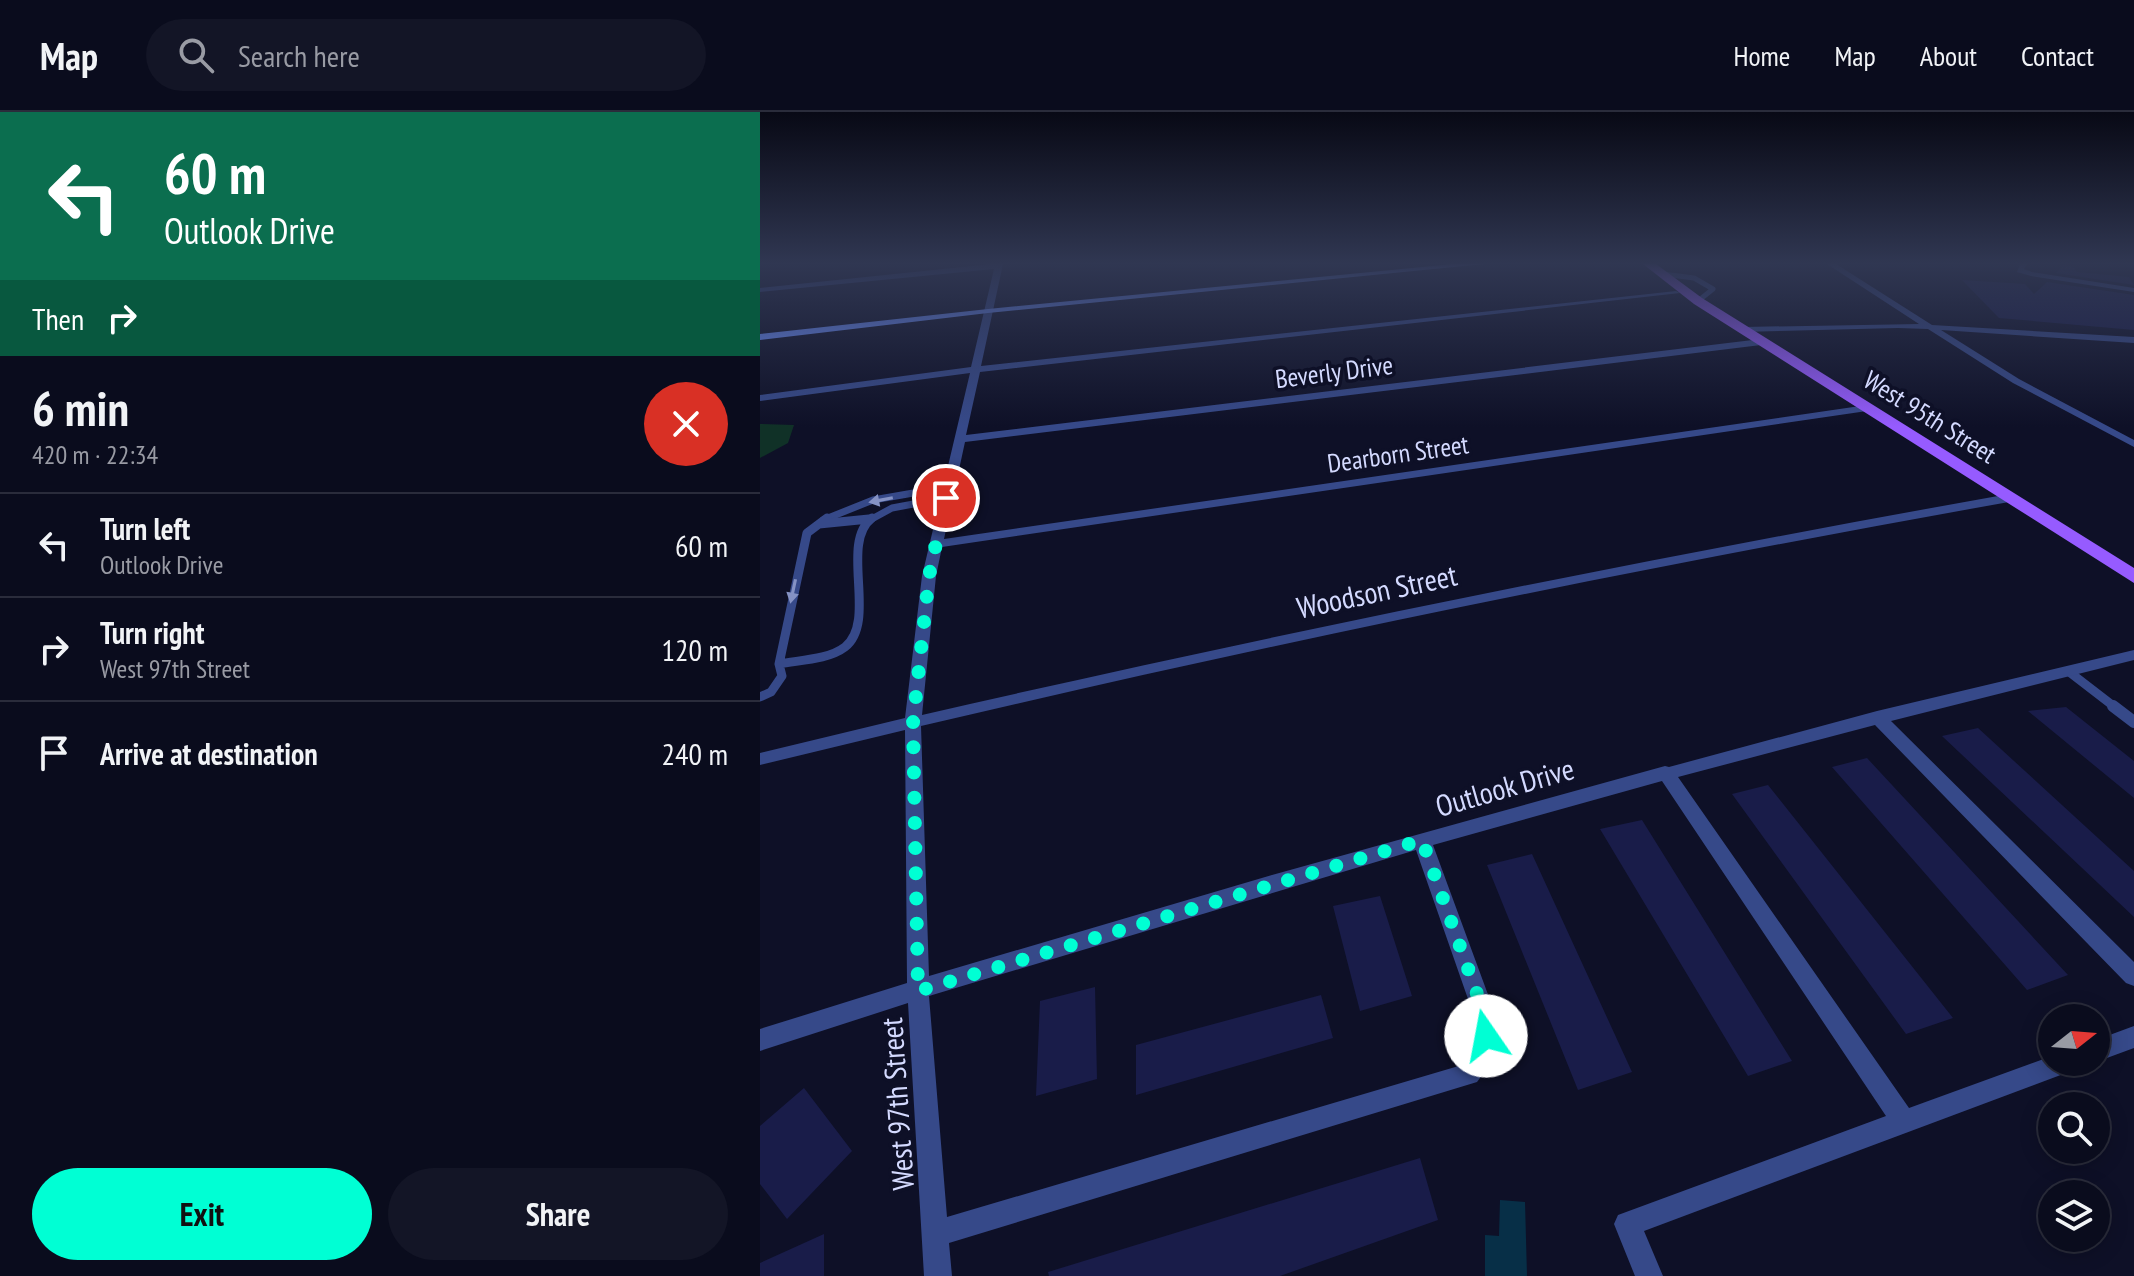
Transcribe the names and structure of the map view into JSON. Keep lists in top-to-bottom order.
{
  "streets": {
    "main road": ["West 95th Street"],
    "street": [
      "Beverly Drive",
      "Dearborn Street",
      "Woodson Street",
      "Outlook Drive",
      "West 97th Street"
    ]
  },
  "crossings": [
    ["Beverly Drive", "West 95th Street"],
    ["Beverly Drive", "West 97th Street"],
    ["West 95th Street", "Dearborn Street"],
    ["West 95th Street", "Woodson Street"],
    ["Dearborn Street", "West 97th Street"],
    ["Woodson Street", "West 97th Street"],
    ["Outlook Drive", "West 97th Street"]
  ],
  "north": "right",
  "page": {
    "header": "Map",
    "search": "Search here",
    "nav": [
      "Home",
      "Map",
      "About",
      "Contact"
    ],
    "turn": ["60 m", "Outlook Drive"],
    "then": "Then",
    "heading": ["6 min", "420 m · 22:34"],
    "list": [
      {
        "name": "Turn left",
        "note": "Outlook Drive",
        "value": "60 m"
      },
      {
        "name": "Turn right",
        "note": "West 97th Street",
        "value": "120 m"
      },
      {
        "name": "Arrive at destination",
        "value": "240 m"
      }
    ],
    "buttons": ["Exit", "Share"]
  }
}
